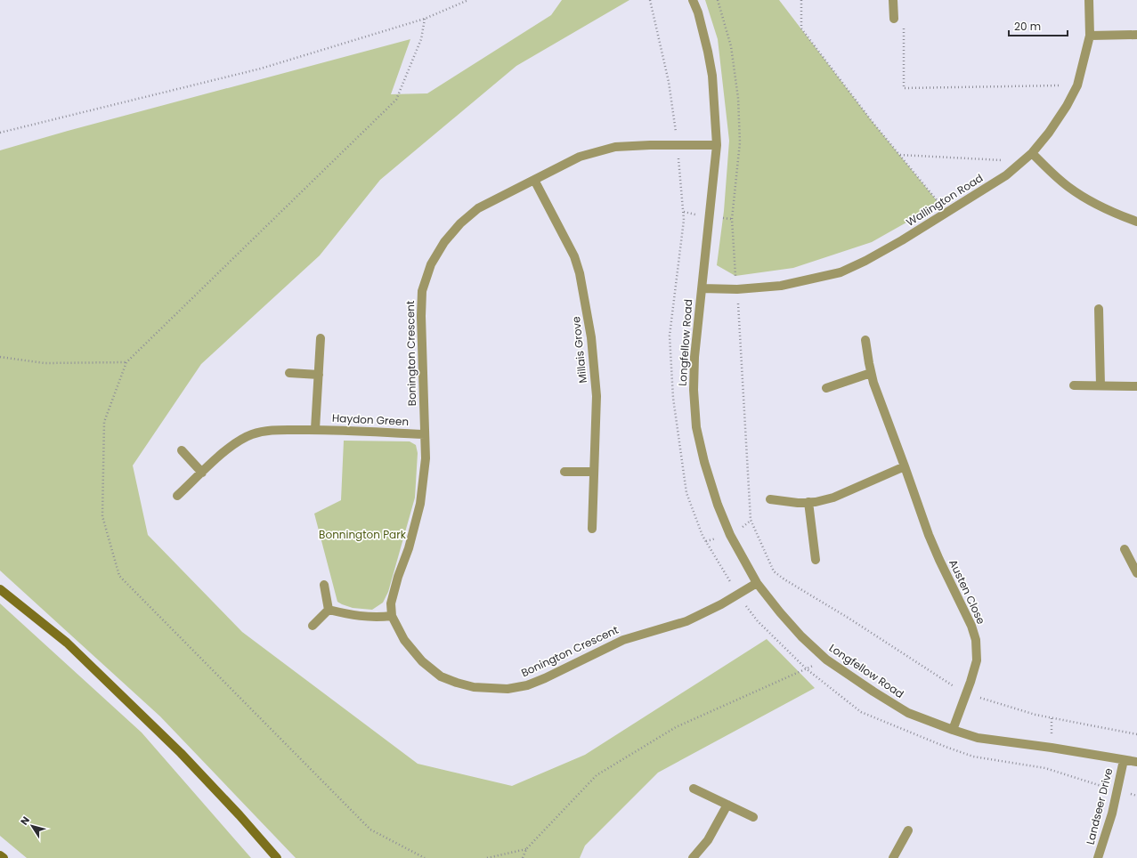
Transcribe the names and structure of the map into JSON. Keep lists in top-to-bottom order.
{
  "streets": {
    "street": [
      "Wallington Road",
      "Longfellow Road",
      "Millais Grove",
      "Bonington Crescent",
      "Haydon Green",
      "Austen Close",
      "Landseer Drive"
    ]
  },
  "crossings": [
    ["Wallington Road", "Longfellow Road"],
    ["Longfellow Road", "Bonington Crescent"],
    ["Longfellow Road", "Austen Close"],
    ["Longfellow Road", "Landseer Drive"],
    ["Millais Grove", "Bonington Crescent"],
    ["Bonington Crescent", "Haydon Green"]
  ],
  "parks": ["Bonnington Park"],
  "scale_bar": "20 m",
  "north": "top left"
}
